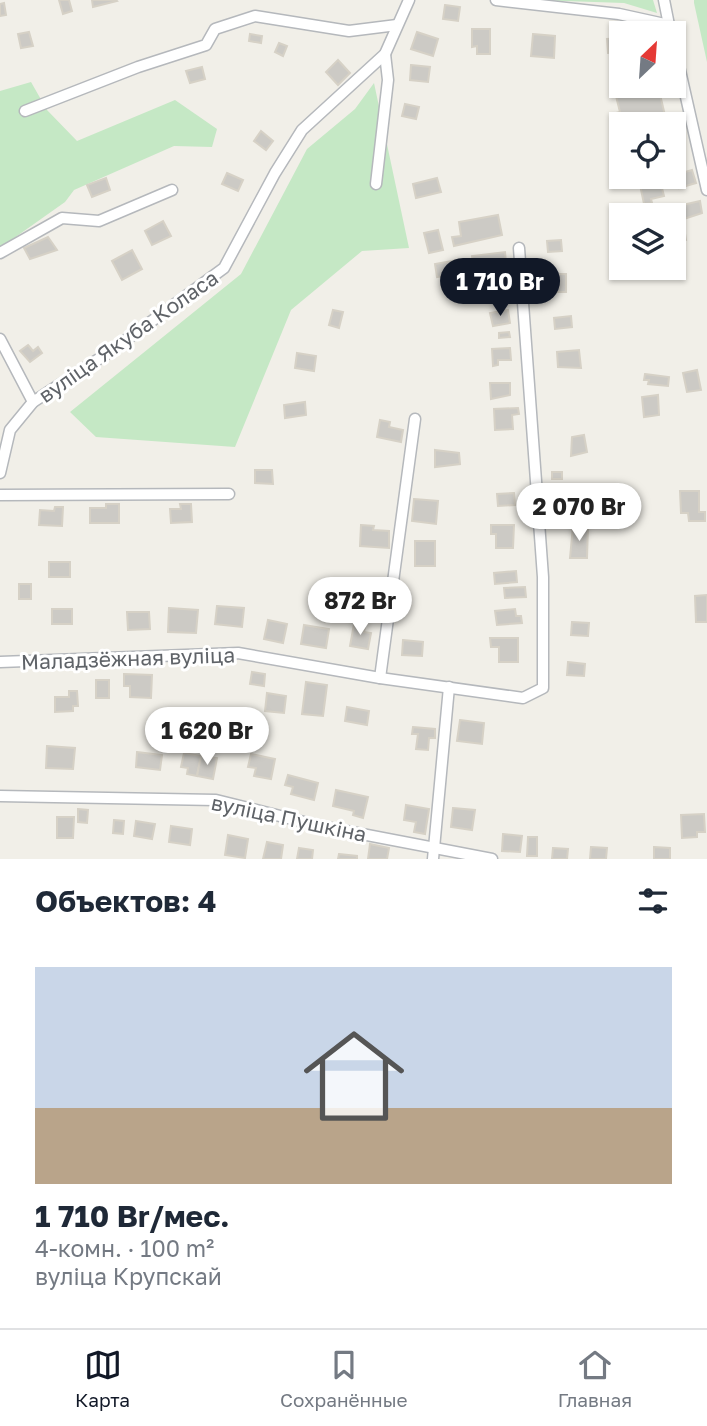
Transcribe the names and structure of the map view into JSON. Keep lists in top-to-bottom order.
{
  "streets": {
    "street": ["вуліца Якуба Коласа", "Маладзёжная вуліца", "вуліца Пушкіна"]
  },
  "north": "top right",
  "page": {
    "price": [
      "1 710 Br",
      "2 070 Br",
      "872 Br",
      "1 620 Br"
    ],
    "heading": "Объектов: 4",
    "list": [
      {
        "name": "1 710 Br/мес.",
        "note": "4-комн. · 100 m² · вуліца Крупскай"
      }
    ],
    "tabs": ["Карта", "Сохранённые", "Главная"]
  }
}
